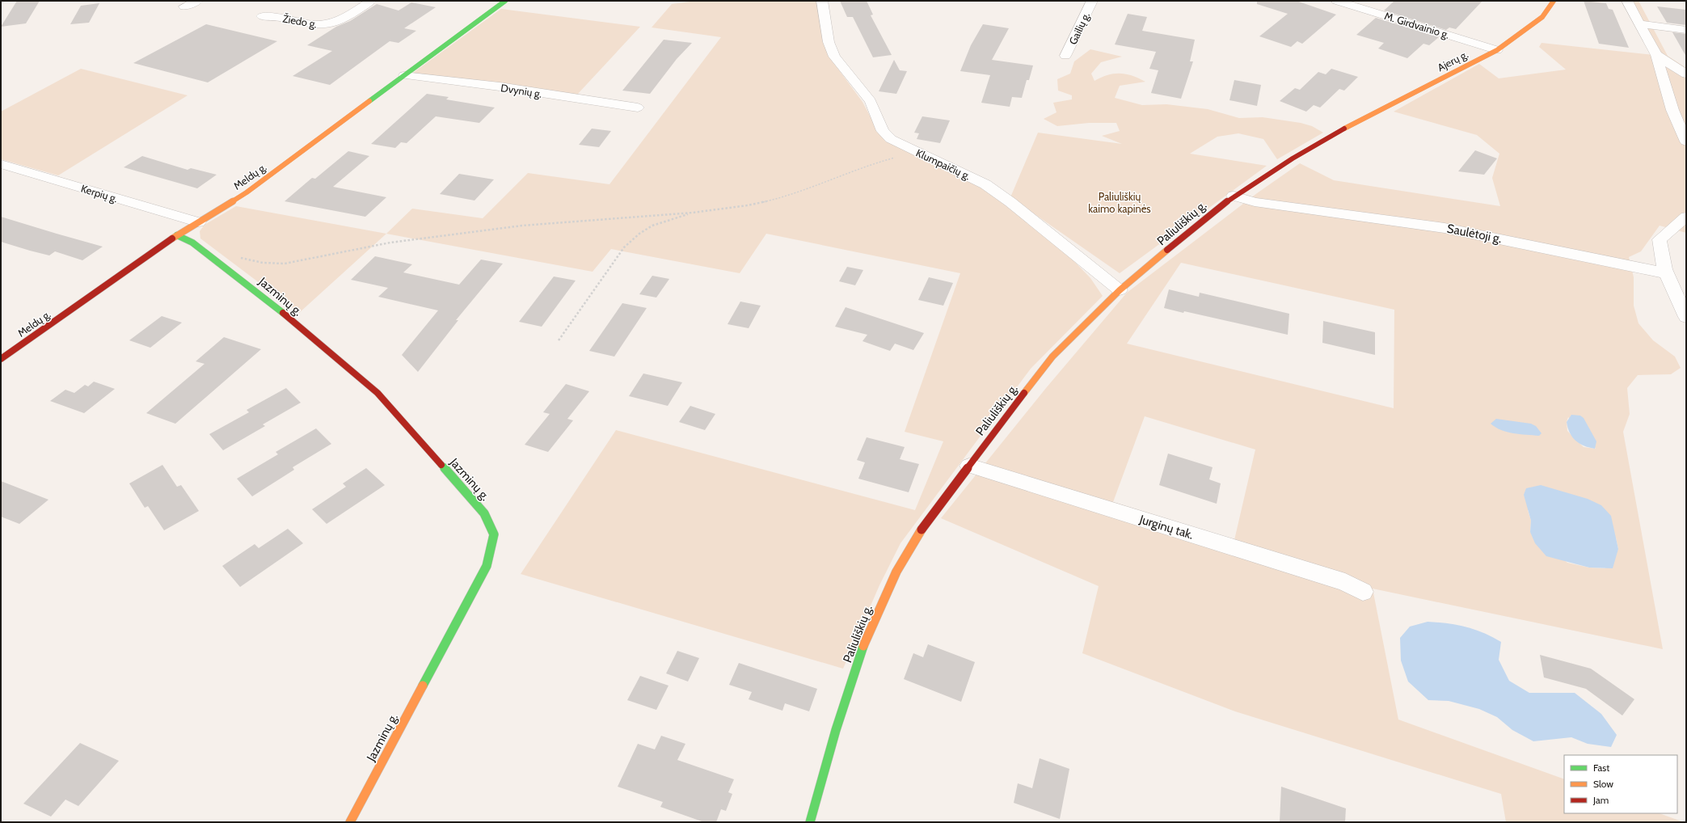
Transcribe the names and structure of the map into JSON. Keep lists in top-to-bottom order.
{
  "streets": {
    "street": [
      "Žiedo g.",
      "M. Girdvainio g.",
      "Gailių g.",
      "Ajerų g.",
      "Dvynių g.",
      "Klumpaičių g.",
      "Meldų g.",
      "Kerpių g.",
      "Paliuliškių g.",
      "Saulėtoji g.",
      "Jazminų g.",
      "Jurginų tak."
    ]
  },
  "crossings": [
    ["M. Girdvainio g.", "Ajerų g."],
    ["Ajerų g.", "Paliuliškių g."],
    ["Dvynių g.", "Meldų g."],
    ["Klumpaičių g.", "Paliuliškių g."],
    ["Meldų g.", "Kerpių g."],
    ["Meldų g.", "Jazminų g."],
    ["Paliuliškių g.", "Saulėtoji g."],
    ["Paliuliškių g.", "Jurginų tak."]
  ],
  "parks": ["Paliuliškių kaimo kapinės"],
  "legend": ["Fast", "Slow", "Jam"]
}
